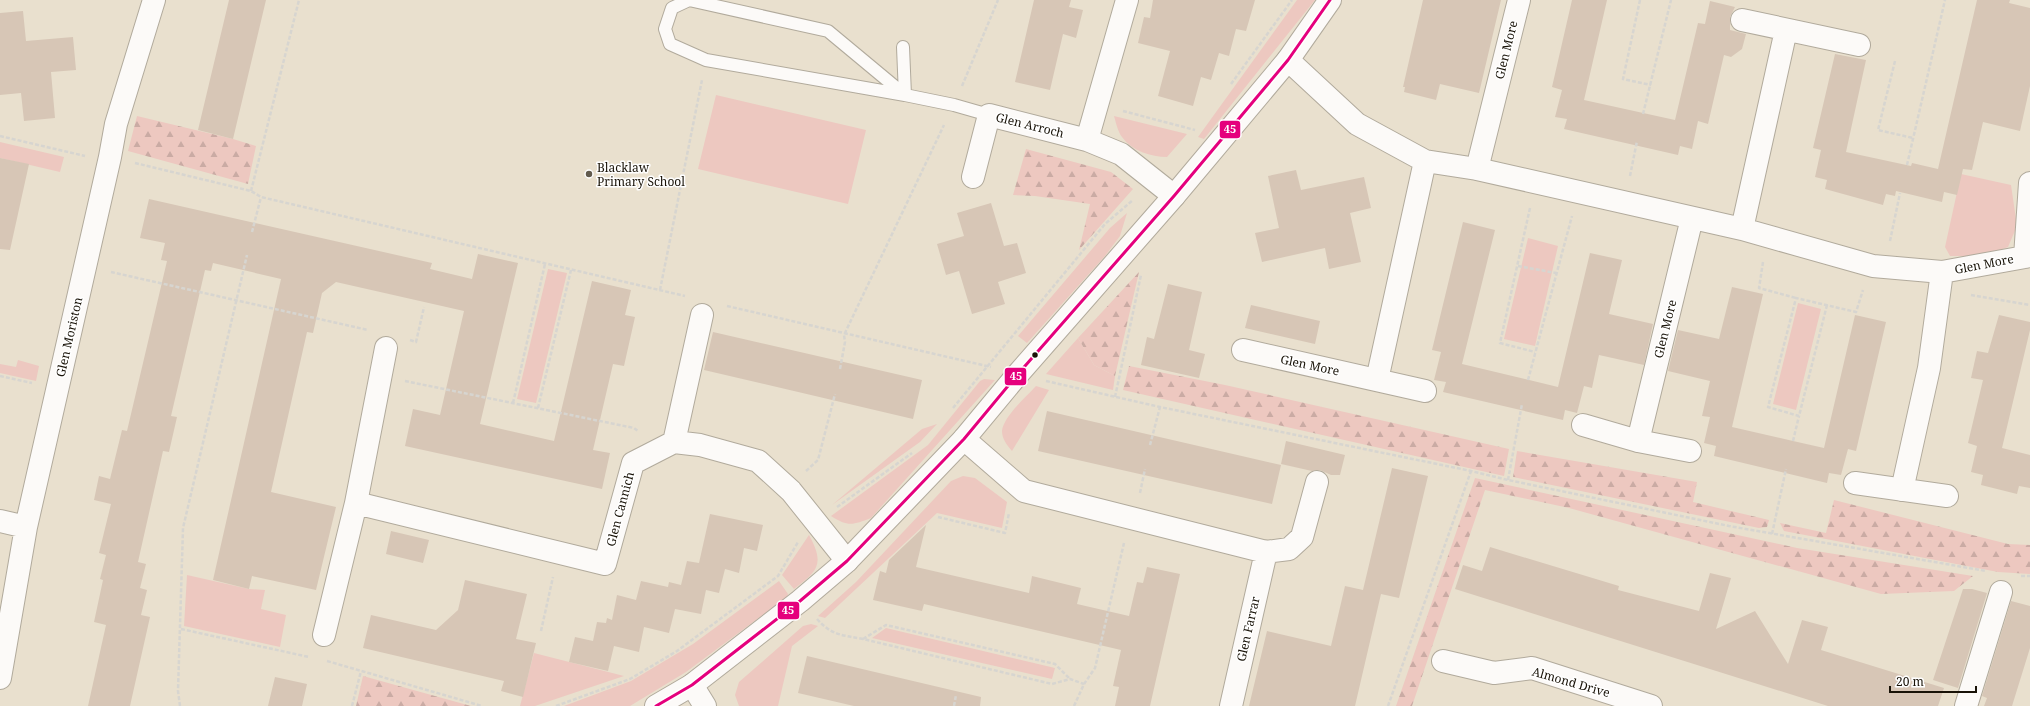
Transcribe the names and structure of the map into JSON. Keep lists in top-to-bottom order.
{
  "streets": {
    "street": [
      "Glen More",
      "Glen Arroch",
      "Glen Moriston",
      "Glen Cannich",
      "Glen Farrar",
      "Almond Drive"
    ]
  },
  "places": ["Blacklaw Primary School"],
  "lines": ["transit line 45"],
  "scale_bar": "20 m"
}
